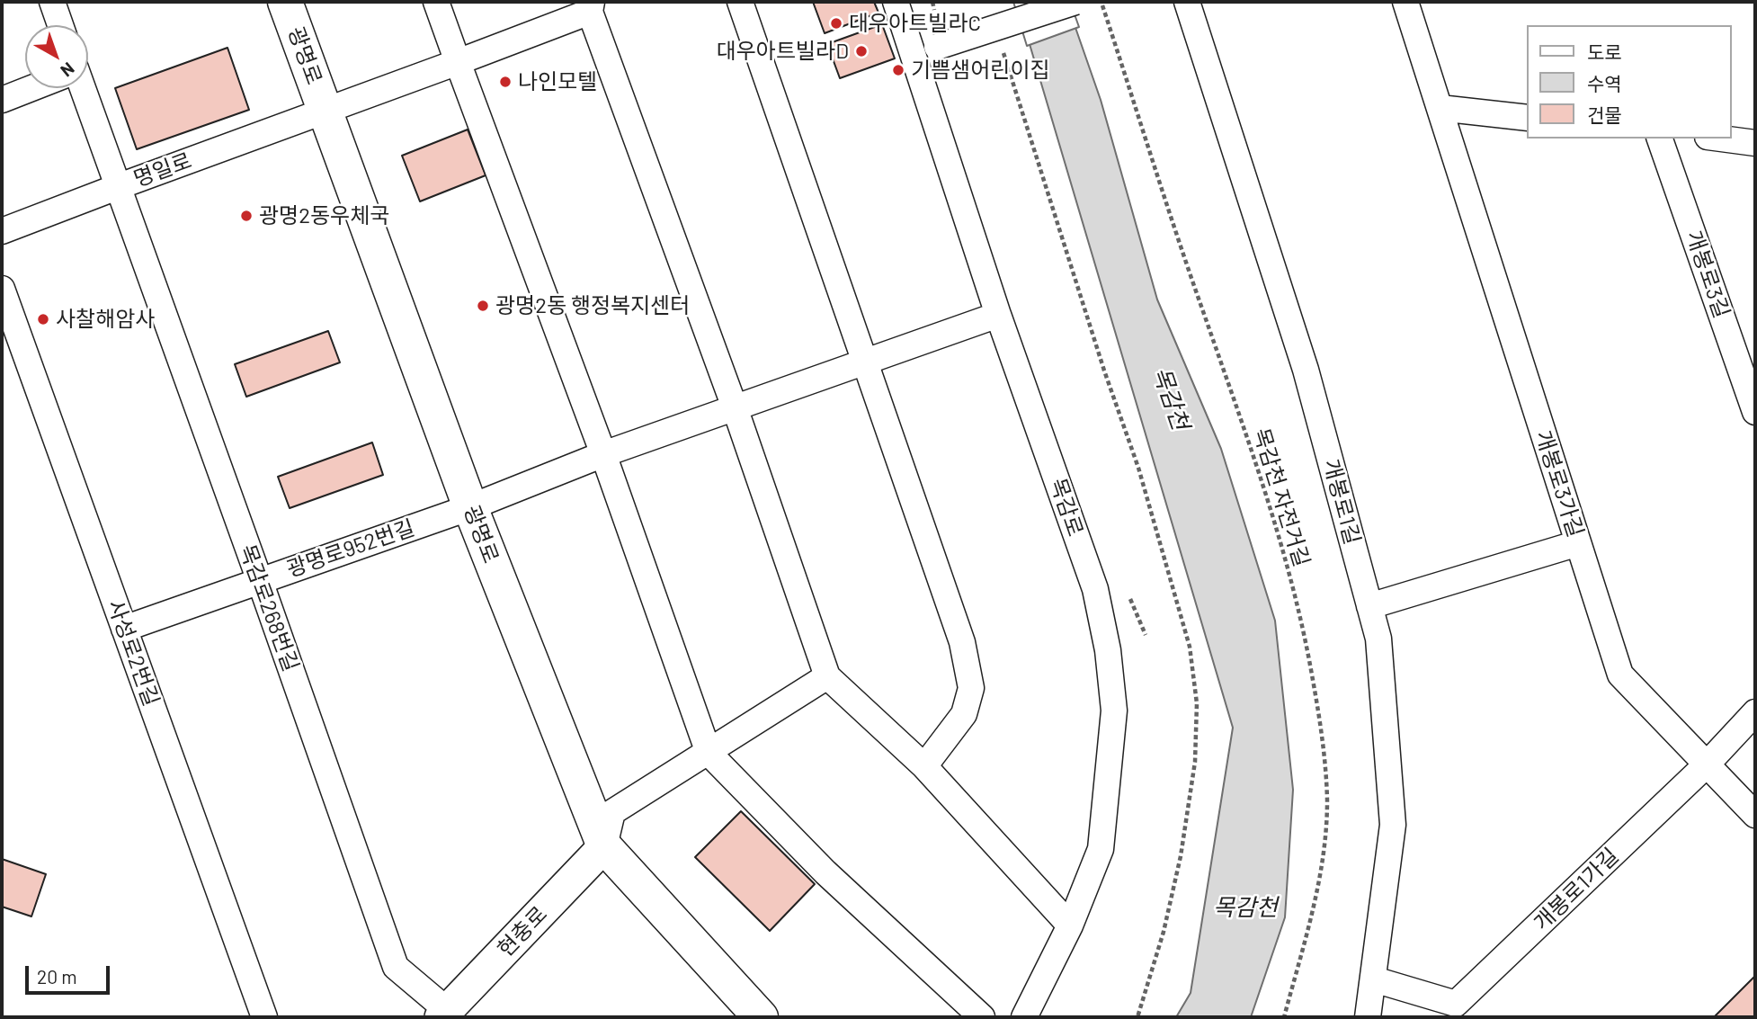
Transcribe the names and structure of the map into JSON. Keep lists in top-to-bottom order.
{
  "streets": {
    "main road": ["광명로"],
    "street": [
      "명일로",
      "개봉로3길",
      "개봉로3가길",
      "개봉로1길",
      "목감로",
      "광명로952번길",
      "목감로268번길",
      "사성로2번길",
      "개봉로1가길",
      "현충로"
    ],
    "path": ["목감천 자전거길"]
  },
  "crossings": [
    ["광명로", "명일로"],
    ["광명로", "광명로952번길"],
    ["광명로", "현충로"],
    ["명일로", "목감로268번길"],
    ["개봉로3가길", "개봉로1가길"],
    ["개봉로1길", "개봉로1가길"],
    ["목감로", "광명로952번길"],
    ["광명로952번길", "목감로268번길"],
    ["광명로952번길", "사성로2번길"],
    ["목감로268번길", "현충로"]
  ],
  "water": ["목감천"],
  "places": [
    "대우아트빌라C",
    "대우아트빌라D",
    "기쁨샘어린이집",
    "나인모텔",
    "광명2동우체국",
    "광명2동 행정복지센터",
    "사찰해암사"
  ],
  "legend": ["도로", "수역", "건물"],
  "scale_bar": "20 m",
  "north": "bottom right"
}
